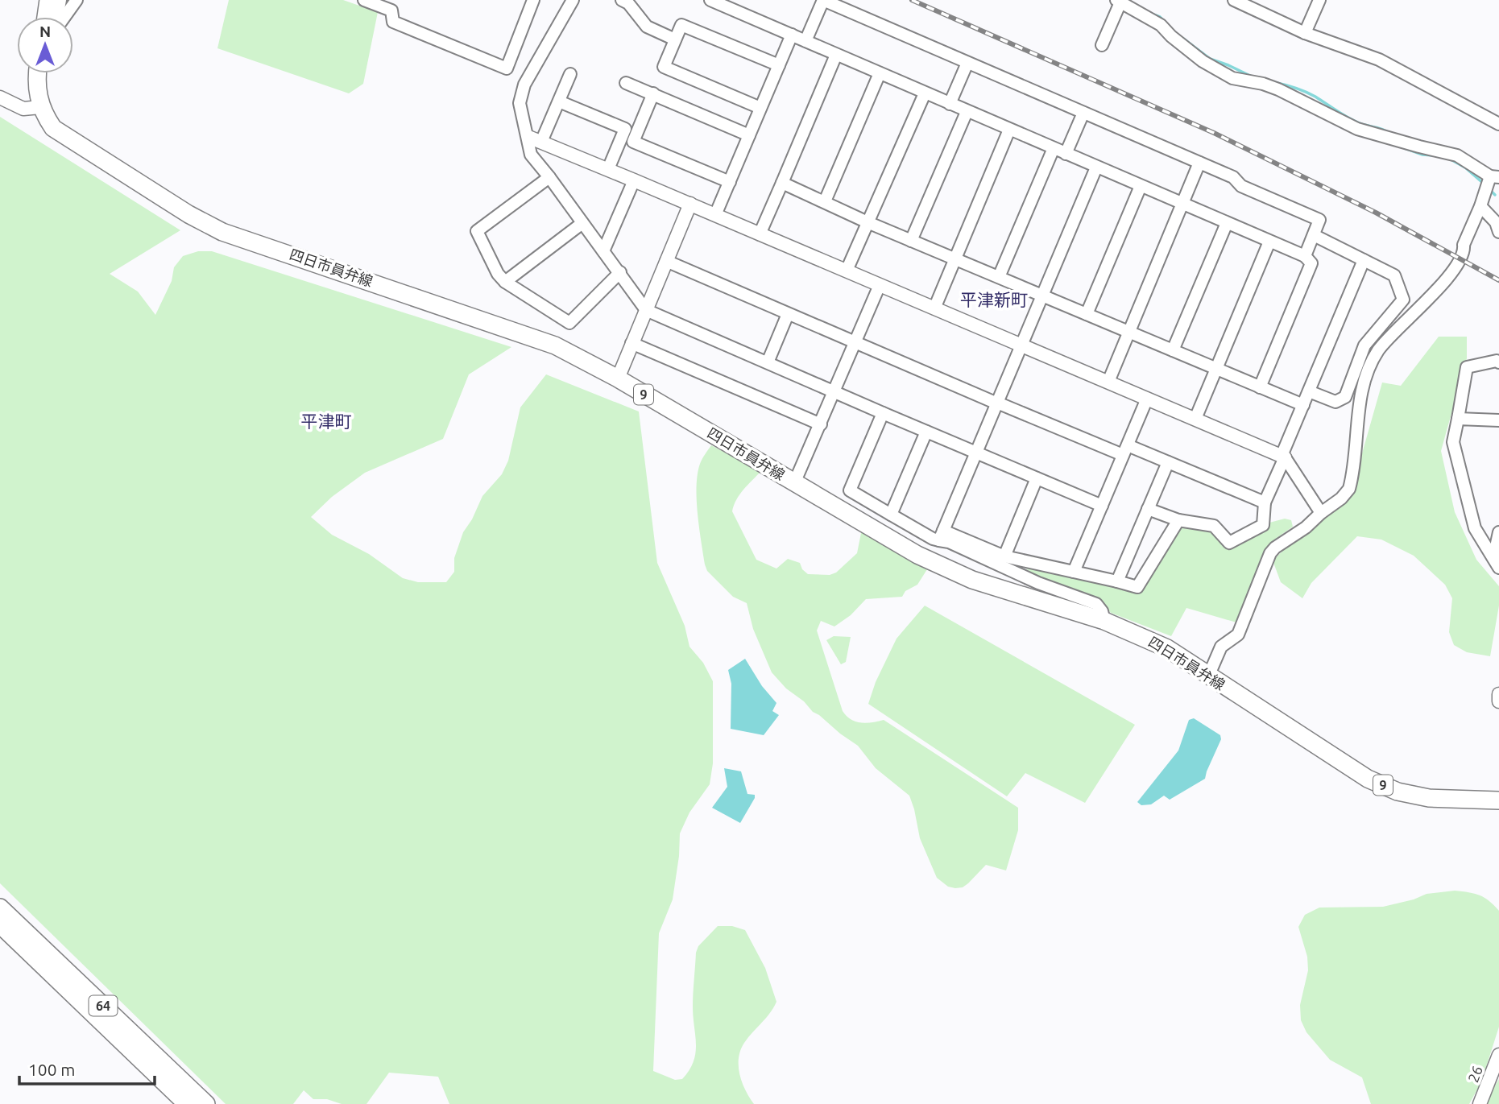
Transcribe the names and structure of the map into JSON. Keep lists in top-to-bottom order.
{
  "streets": {
    "main road": ["四日市員弁線", "9", "64"],
    "street": ["26"]
  },
  "districts": ["平津新町", "平津町"],
  "scale_bar": "100 m",
  "north": "top"
}
